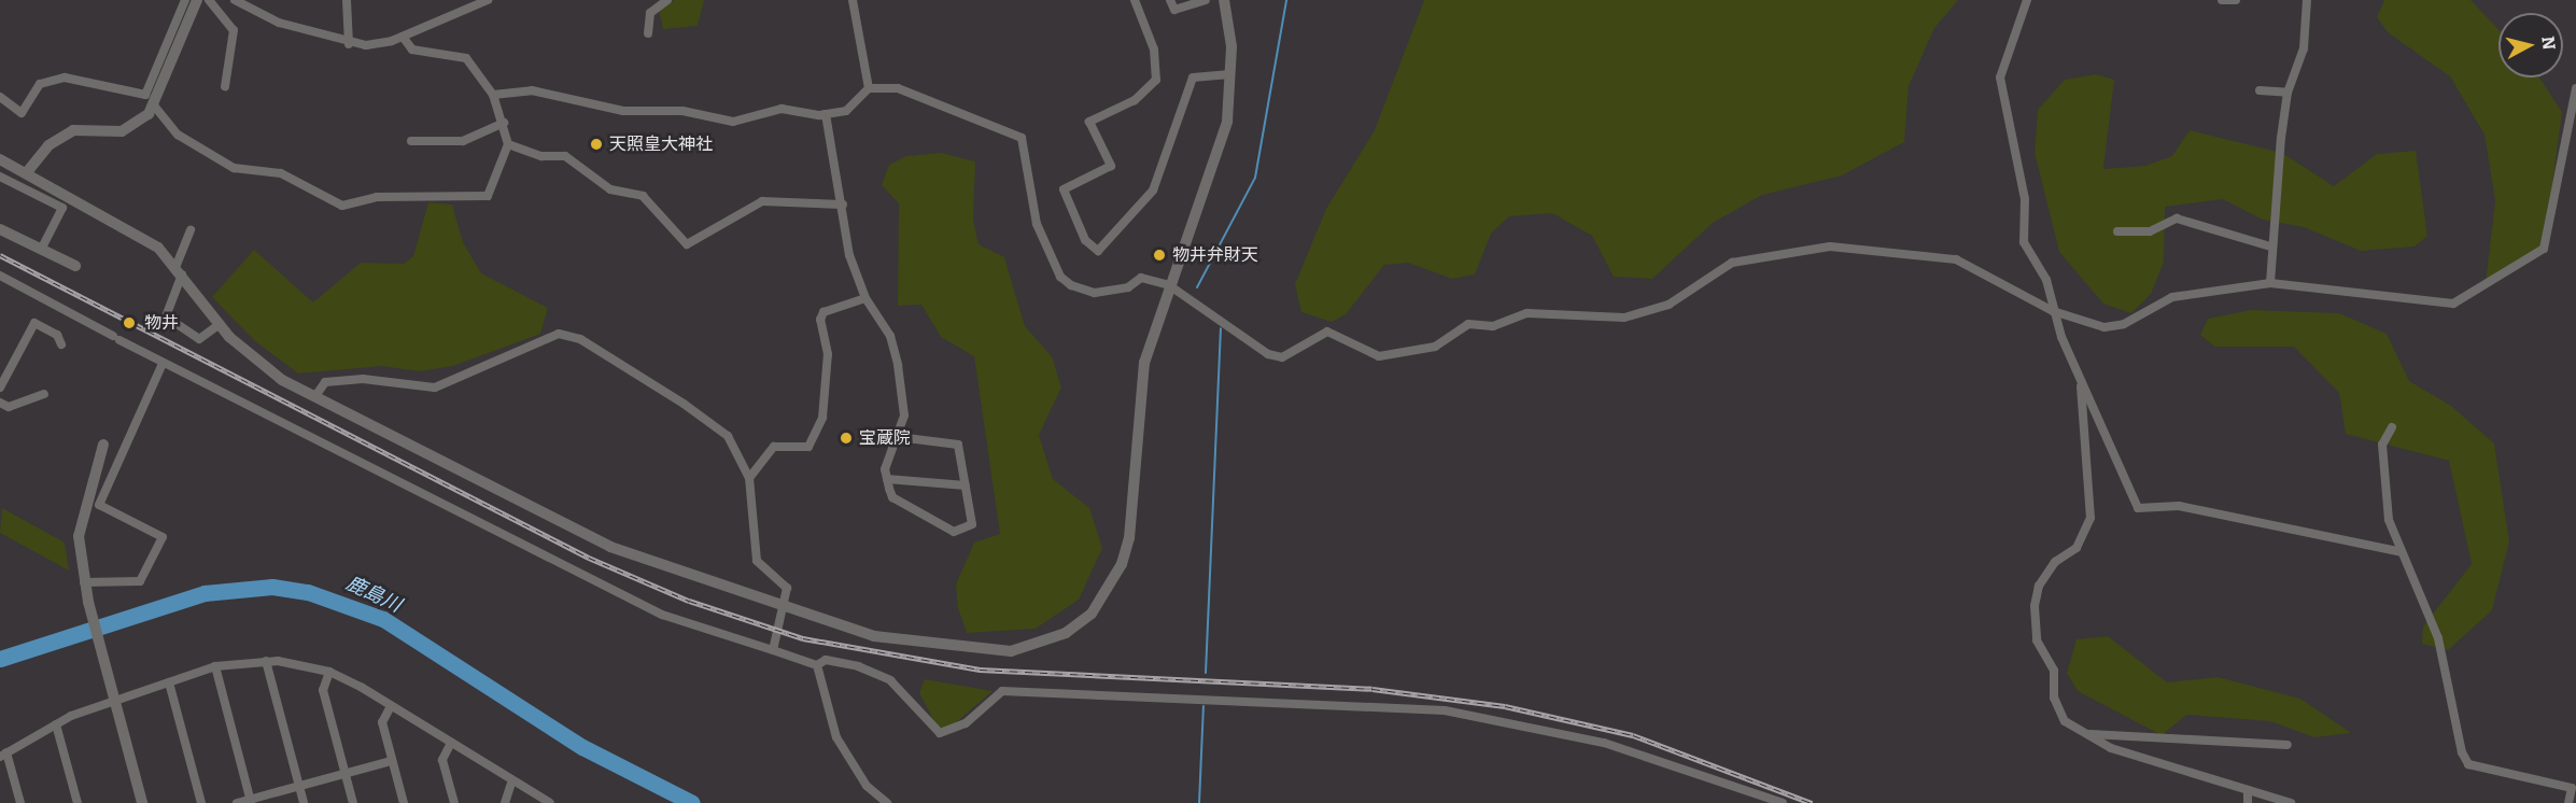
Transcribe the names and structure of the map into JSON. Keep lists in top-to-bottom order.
{
  "water": ["鹿島川"],
  "places": [
    "天照皇大神社",
    "物井弁財天",
    "物井",
    "宝蔵院"
  ],
  "north": "right"
}
